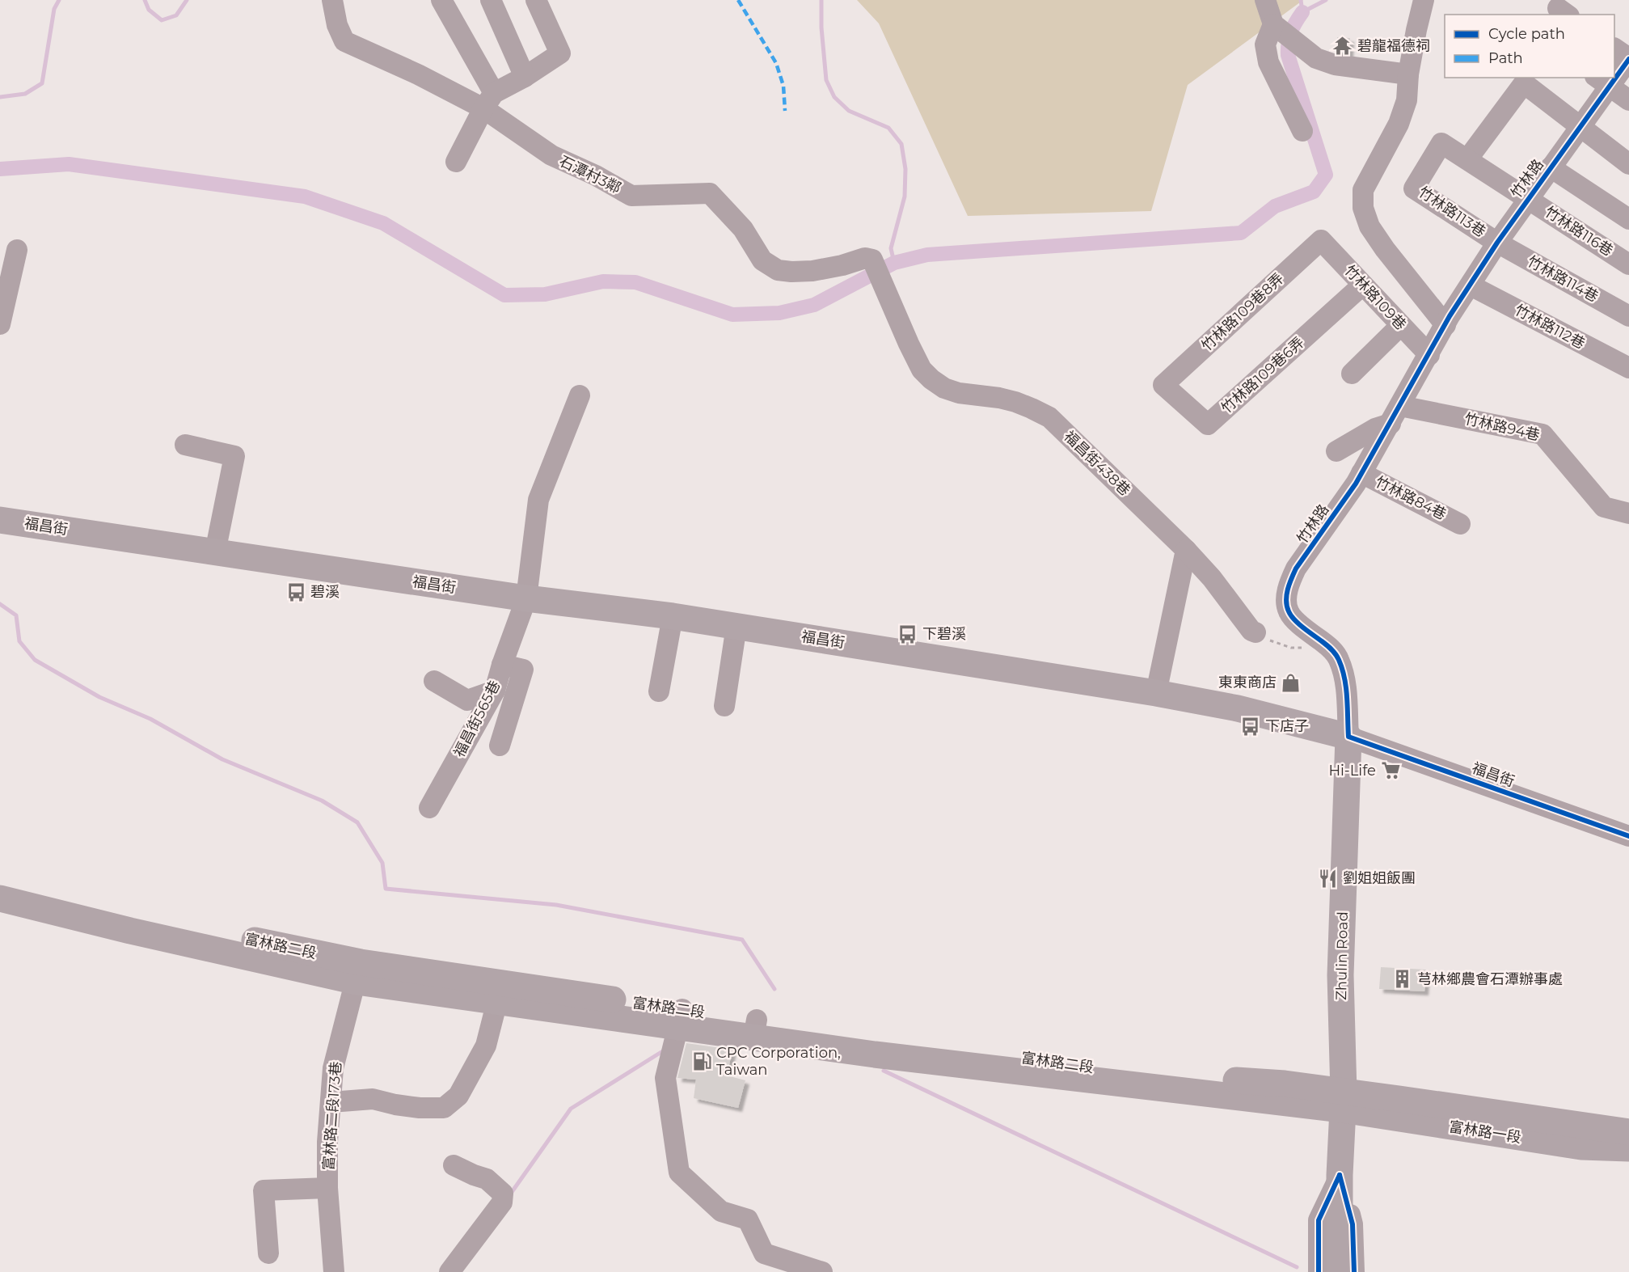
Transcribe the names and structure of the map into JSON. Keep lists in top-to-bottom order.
{
  "streets": {
    "main road": [
      "福昌街",
      "富林路二段",
      "Zhulin Road",
      "富林路一段"
    ],
    "street": [
      "石潭村3鄰",
      "竹林路",
      "竹林路113巷",
      "竹林路116巷",
      "竹林路114巷",
      "竹林路109巷",
      "竹林路109巷8弄",
      "竹林路112巷",
      "竹林路109巷6弄",
      "竹林路94巷",
      "福昌街438巷",
      "竹林路84巷",
      "福昌街565巷",
      "富林路二段173巷"
    ]
  },
  "crossings": [
    ["石潭村3鄰", "福昌街438巷"],
    ["竹林路", "竹林路113巷"],
    ["竹林路", "竹林路116巷"],
    ["竹林路", "竹林路114巷"],
    ["竹林路", "竹林路109巷"],
    ["竹林路", "竹林路112巷"],
    ["竹林路", "竹林路94巷"],
    ["竹林路", "竹林路84巷"],
    ["竹林路", "福昌街"],
    ["竹林路", "Zhulin Road"],
    ["竹林路113巷", "竹林路116巷"],
    ["竹林路113巷", "竹林路114巷"],
    ["竹林路109巷", "竹林路109巷8弄"],
    ["竹林路109巷", "竹林路109巷6弄"],
    ["竹林路109巷8弄", "竹林路109巷6弄"],
    ["福昌街", "福昌街565巷"],
    ["福昌街", "Zhulin Road"],
    ["富林路二段", "Zhulin Road"],
    ["富林路二段", "富林路二段173巷"],
    ["富林路二段", "富林路一段"],
    ["Zhulin Road", "富林路一段"]
  ],
  "places": {
    "temple": ["碧龍福德祠"],
    "bus stop": ["碧溪", "下碧溪", "下店子"],
    "shop": ["東東商店"],
    "supermarket": ["Hi-Life"],
    "restaurant": ["劉姐姐飯團"],
    "building": ["芎林鄉農會石潭辦事處"],
    "fuel station": ["CPC Corporation, Taiwan"]
  },
  "legend": ["Cycle path", "Path"]
}
